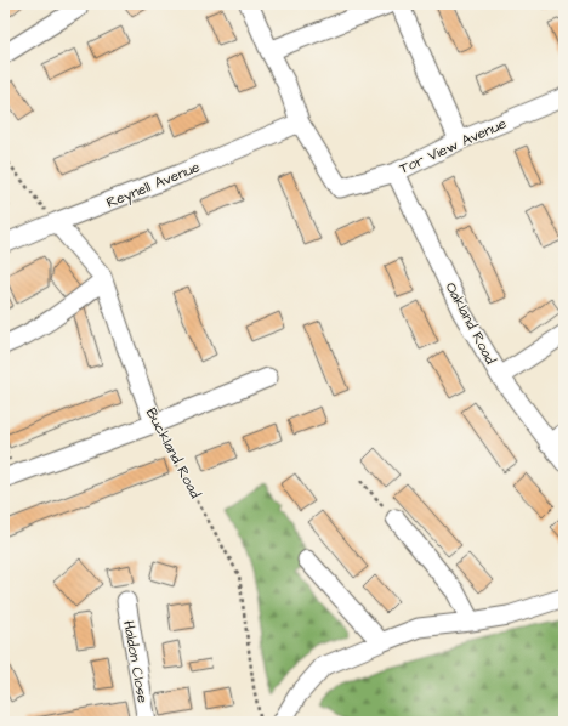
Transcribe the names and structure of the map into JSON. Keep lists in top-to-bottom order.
{
  "streets": {
    "street": [
      "Tor View Avenue",
      "Reynell Avenue",
      "Oakland Road",
      "Buckland Road",
      "Haldon Close"
    ]
  },
  "crossings": [
    ["Tor View Avenue", "Reynell Avenue"],
    ["Tor View Avenue", "Oakland Road"],
    ["Reynell Avenue", "Buckland Road"]
  ]
}
